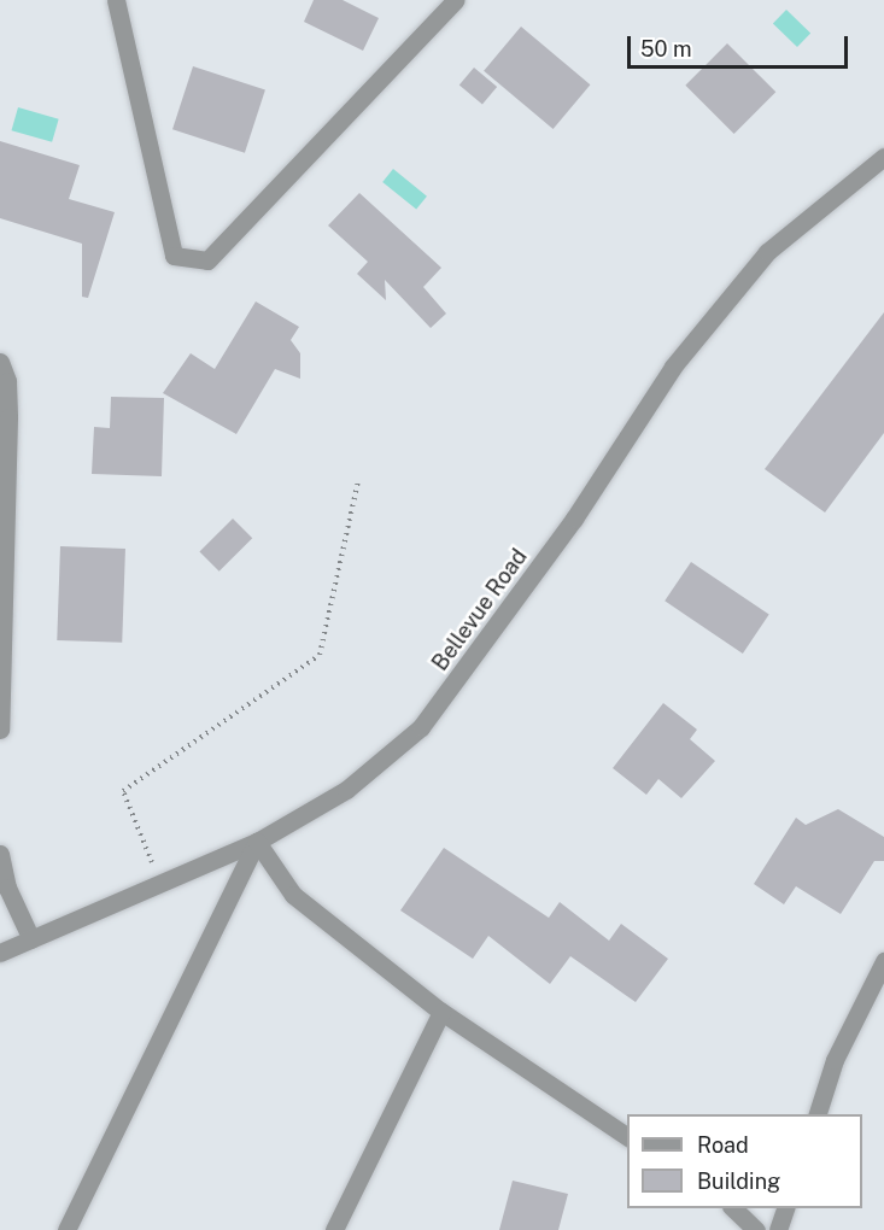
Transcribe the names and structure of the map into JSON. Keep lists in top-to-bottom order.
{
  "streets": {
    "street": ["Bellevue Road"]
  },
  "legend": ["Road", "Building"],
  "scale_bar": "50 m"
}
